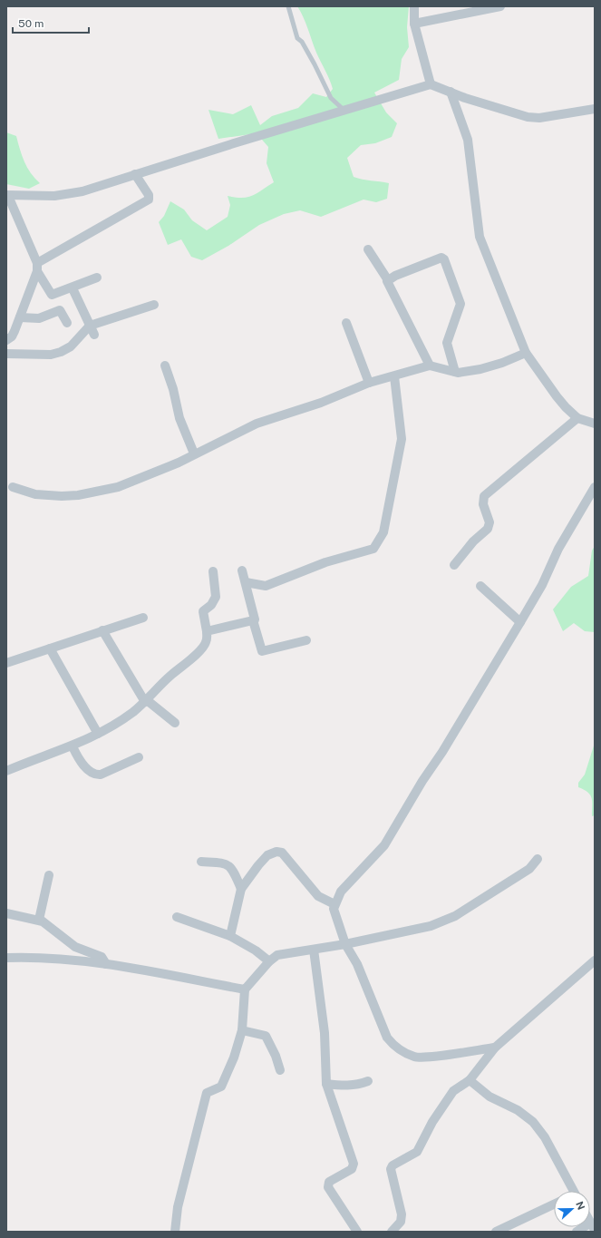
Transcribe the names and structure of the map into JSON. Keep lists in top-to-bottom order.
{
  "scale_bar": "50 m",
  "north": "right"
}
